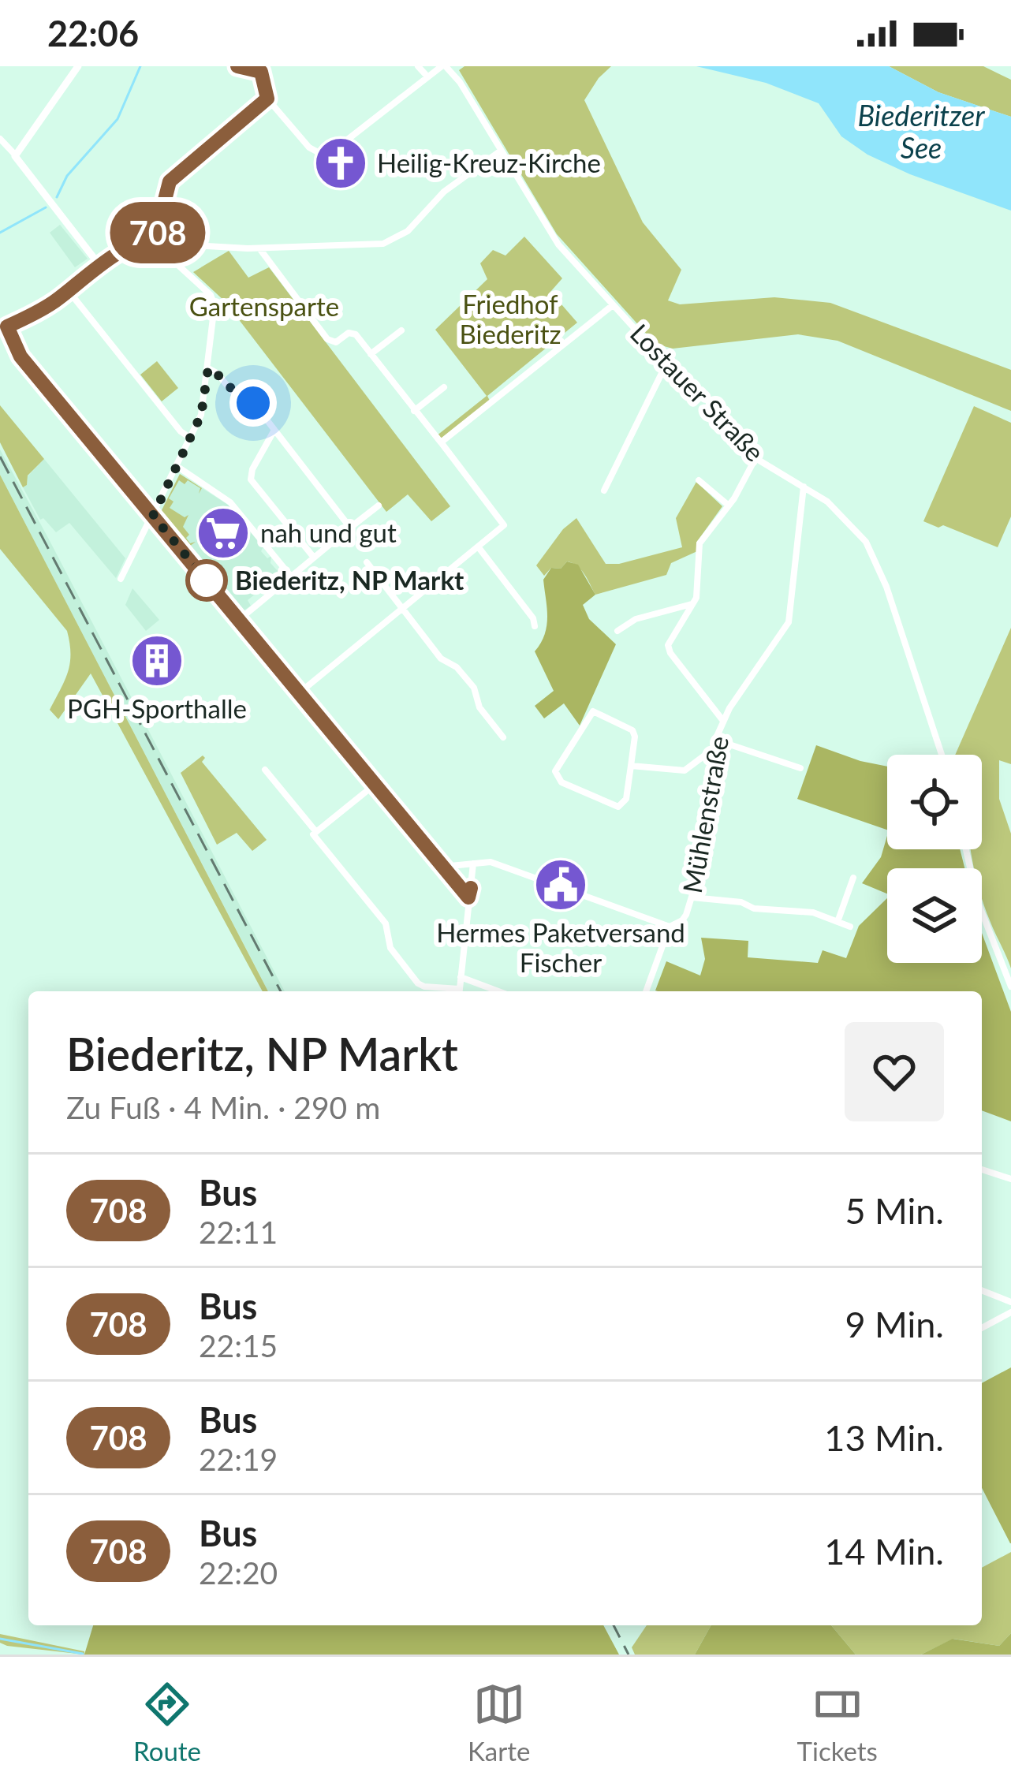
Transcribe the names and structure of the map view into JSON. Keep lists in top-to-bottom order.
{
  "streets": {
    "street": ["Lostauer Straße", "Mühlenstraße"]
  },
  "crossings": [
    ["Lostauer Straße", "Mühlenstraße"]
  ],
  "water": ["Biederitzer See"],
  "parks": ["Friedhof Biederitz", "Gartensparte"],
  "places": {
    "church": ["Heilig-Kreuz-Kirche"],
    "supermarket": ["nah und gut"],
    "other": ["Biederitz, NP Markt"],
    "building": ["PGH-Sporthalle"],
    "public building": ["Hermes Paketversand Fischer"]
  },
  "lines": ["bus line 708"],
  "page": {
    "status": "22:06",
    "on_map": "708",
    "heading": ["Biederitz, NP Markt", "Zu Fuß · 4 Min. · 290 m"],
    "list": [
      {
        "mark": "708",
        "name": "Bus",
        "note": "22:11",
        "value": "5 Min."
      },
      {
        "mark": "708",
        "name": "Bus",
        "note": "22:15",
        "value": "9 Min."
      },
      {
        "mark": "708",
        "name": "Bus",
        "note": "22:19",
        "value": "13 Min."
      },
      {
        "mark": "708",
        "name": "Bus",
        "note": "22:20",
        "value": "14 Min."
      }
    ],
    "tabs": ["Route", "Karte", "Tickets"]
  }
}
